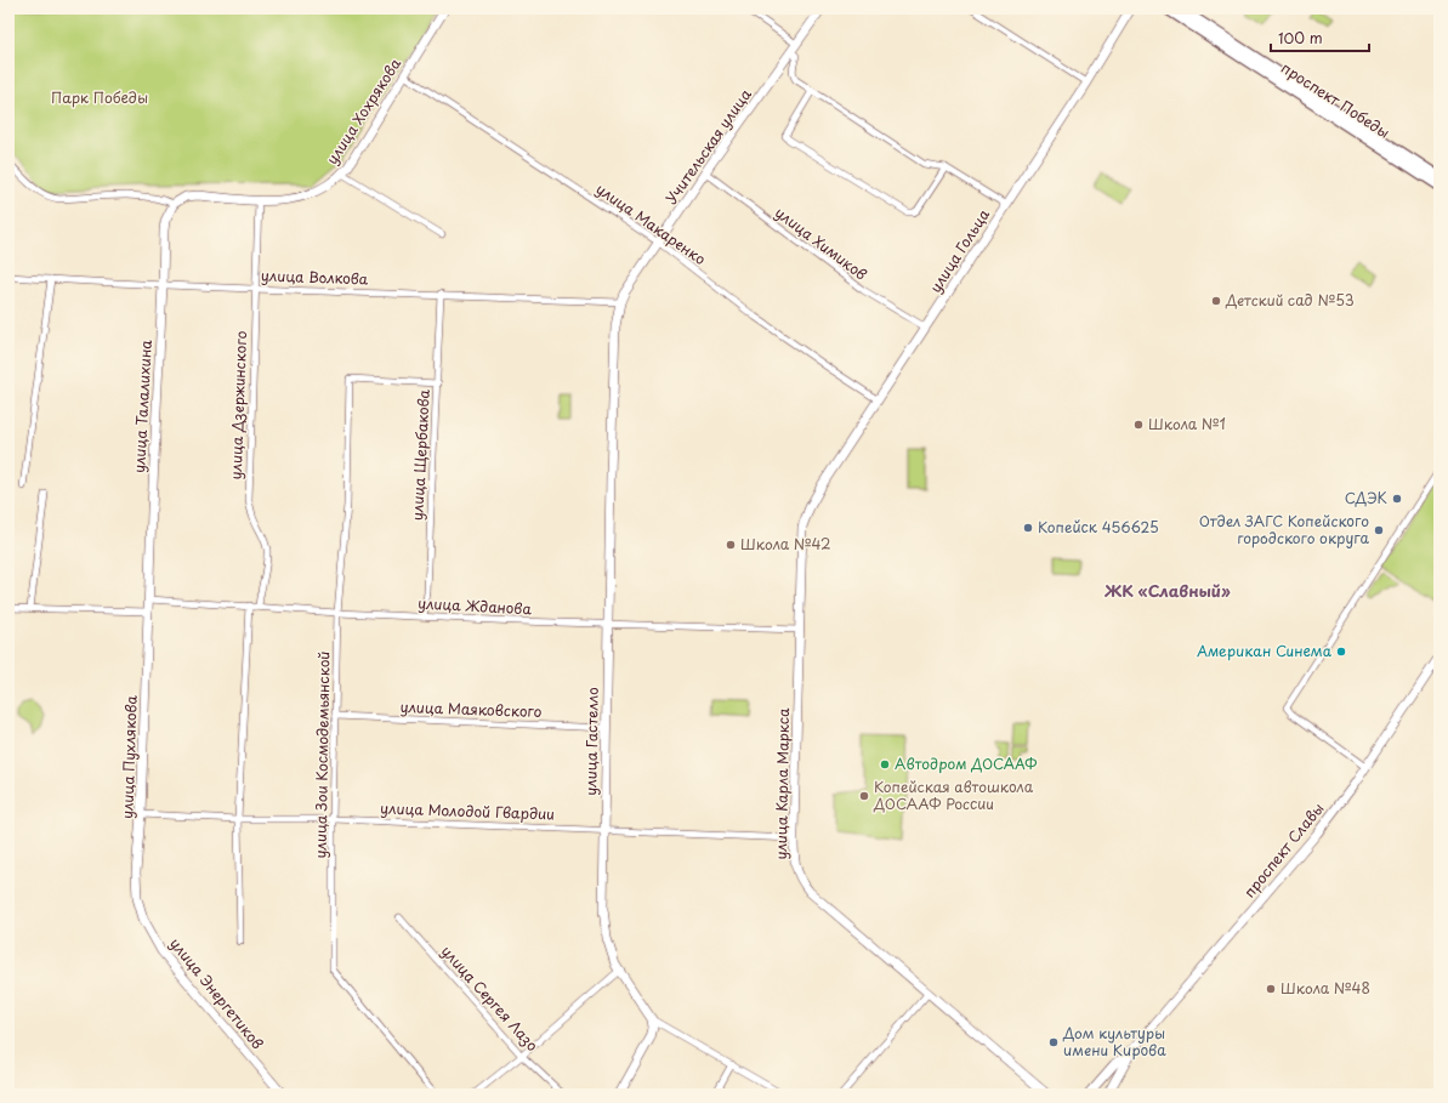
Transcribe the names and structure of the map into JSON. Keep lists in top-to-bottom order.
{
  "streets": {
    "main road": ["проспект Победы"],
    "street": [
      "улица Хохрякова",
      "Учительская улица",
      "улица Макаренко",
      "улица Химиков",
      "улица Гольца",
      "улица Волкова",
      "улица Дзержинского",
      "улица Талалихина",
      "улица Щербакова",
      "улица Жданова",
      "улица Маяковского",
      "улица Гастелло",
      "улица Зои Космодемьянской",
      "улица Пухлякова",
      "улица Карла Маркса",
      "улица Молодой Гвардии",
      "проспект Славы",
      "улица Энергетиков",
      "улица Сергея Лазо"
    ]
  },
  "crossings": [
    ["улица Хохрякова", "улица Макаренко"],
    ["улица Хохрякова", "улица Дзержинского"],
    ["улица Хохрякова", "улица Талалихина"],
    ["Учительская улица", "улица Макаренко"],
    ["Учительская улица", "улица Химиков"],
    ["Учительская улица", "улица Волкова"],
    ["Учительская улица", "улица Гастелло"],
    ["улица Макаренко", "улица Гольца"],
    ["улица Химиков", "улица Гольца"],
    ["улица Гольца", "улица Карла Маркса"],
    ["улица Волкова", "улица Дзержинского"],
    ["улица Волкова", "улица Талалихина"],
    ["улица Волкова", "улица Щербакова"],
    ["улица Волкова", "улица Гастелло"],
    ["улица Дзержинского", "улица Жданова"],
    ["улица Талалихина", "улица Жданова"],
    ["улица Талалихина", "улица Пухлякова"],
    ["улица Щербакова", "улица Жданова"],
    ["улица Щербакова", "улица Зои Космодемьянской"],
    ["улица Жданова", "улица Гастелло"],
    ["улица Жданова", "улица Зои Космодемьянской"],
    ["улица Жданова", "улица Карла Маркса"],
    ["улица Маяковского", "улица Гастелло"],
    ["улица Маяковского", "улица Зои Космодемьянской"],
    ["улица Гастелло", "улица Молодой Гвардии"],
    ["улица Зои Космодемьянской", "улица Молодой Гвардии"],
    ["улица Пухлякова", "улица Молодой Гвардии"],
    ["улица Пухлякова", "улица Энергетиков"],
    ["улица Карла Маркса", "улица Молодой Гвардии"]
  ],
  "districts": ["ЖК «Славный»"],
  "parks": ["Парк Победы"],
  "places": [
    "Детский сад №53",
    "Школа №1",
    "СДЭК",
    "Копейск 456625",
    "Отдел ЗАГС Копейского городского округа",
    "Школа №42",
    "Американ Синема",
    "Автодром ДОСААФ",
    "Копейская автошкола ДОСААФ России",
    "Школа №48",
    "Дом культуры имени Кирова"
  ],
  "scale_bar": "100 m"
}
